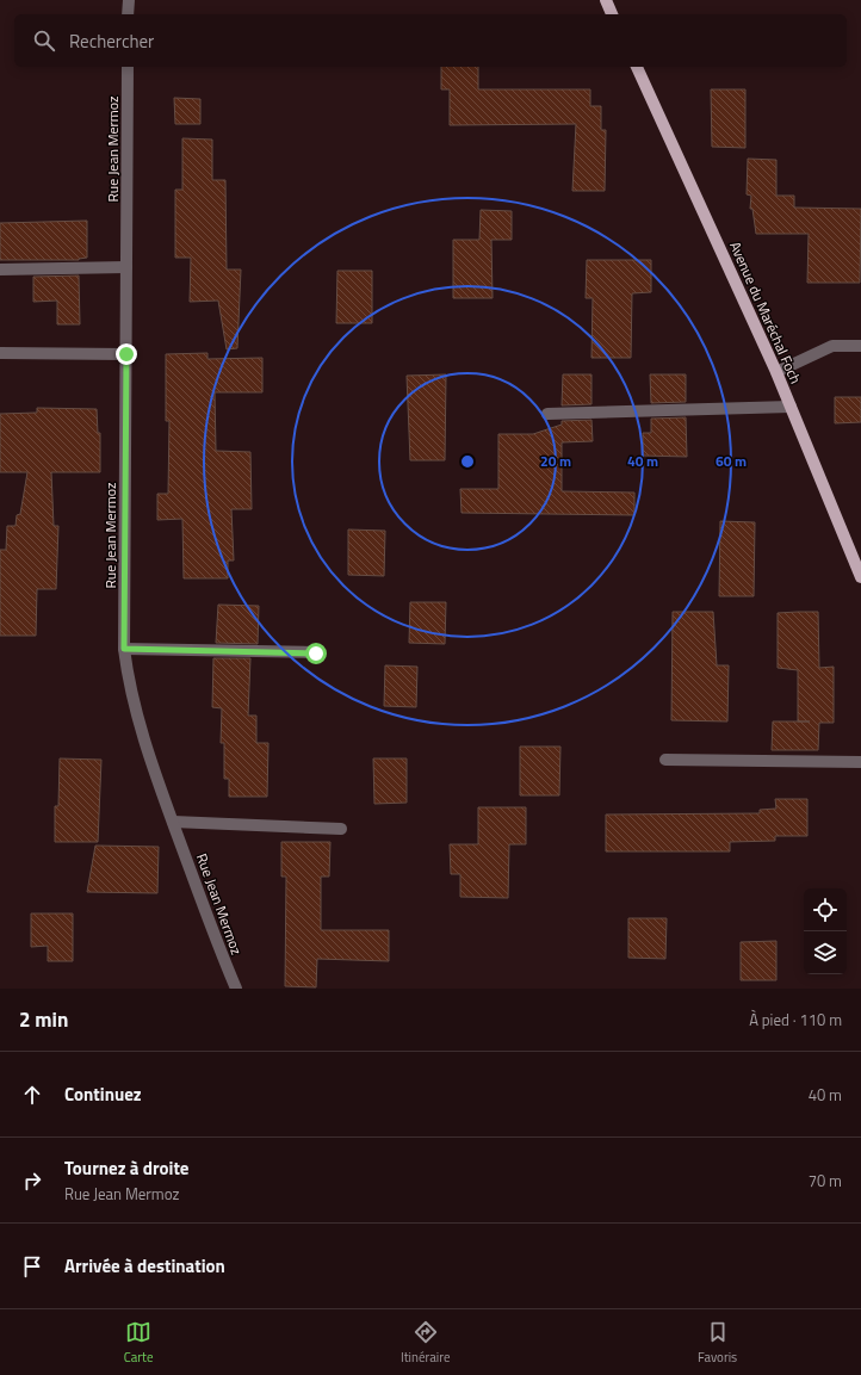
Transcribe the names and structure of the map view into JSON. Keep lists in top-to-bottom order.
{
  "streets": {
    "main road": ["Avenue du Maréchal Foch"],
    "street": ["Rue Jean Mermoz"]
  },
  "page": {
    "search": "Rechercher",
    "heading": ["2 min", "À pied · 110 m"],
    "list": [
      ["Continuez", "40 m"],
      ["Tournez à droite", "Rue Jean Mermoz", "70 m"],
      "Arrivée à destination"
    ],
    "nav": ["Carte", "Itinéraire", "Favoris"]
  },
  "rings": ["20 m", "40 m", "60 m"]
}
